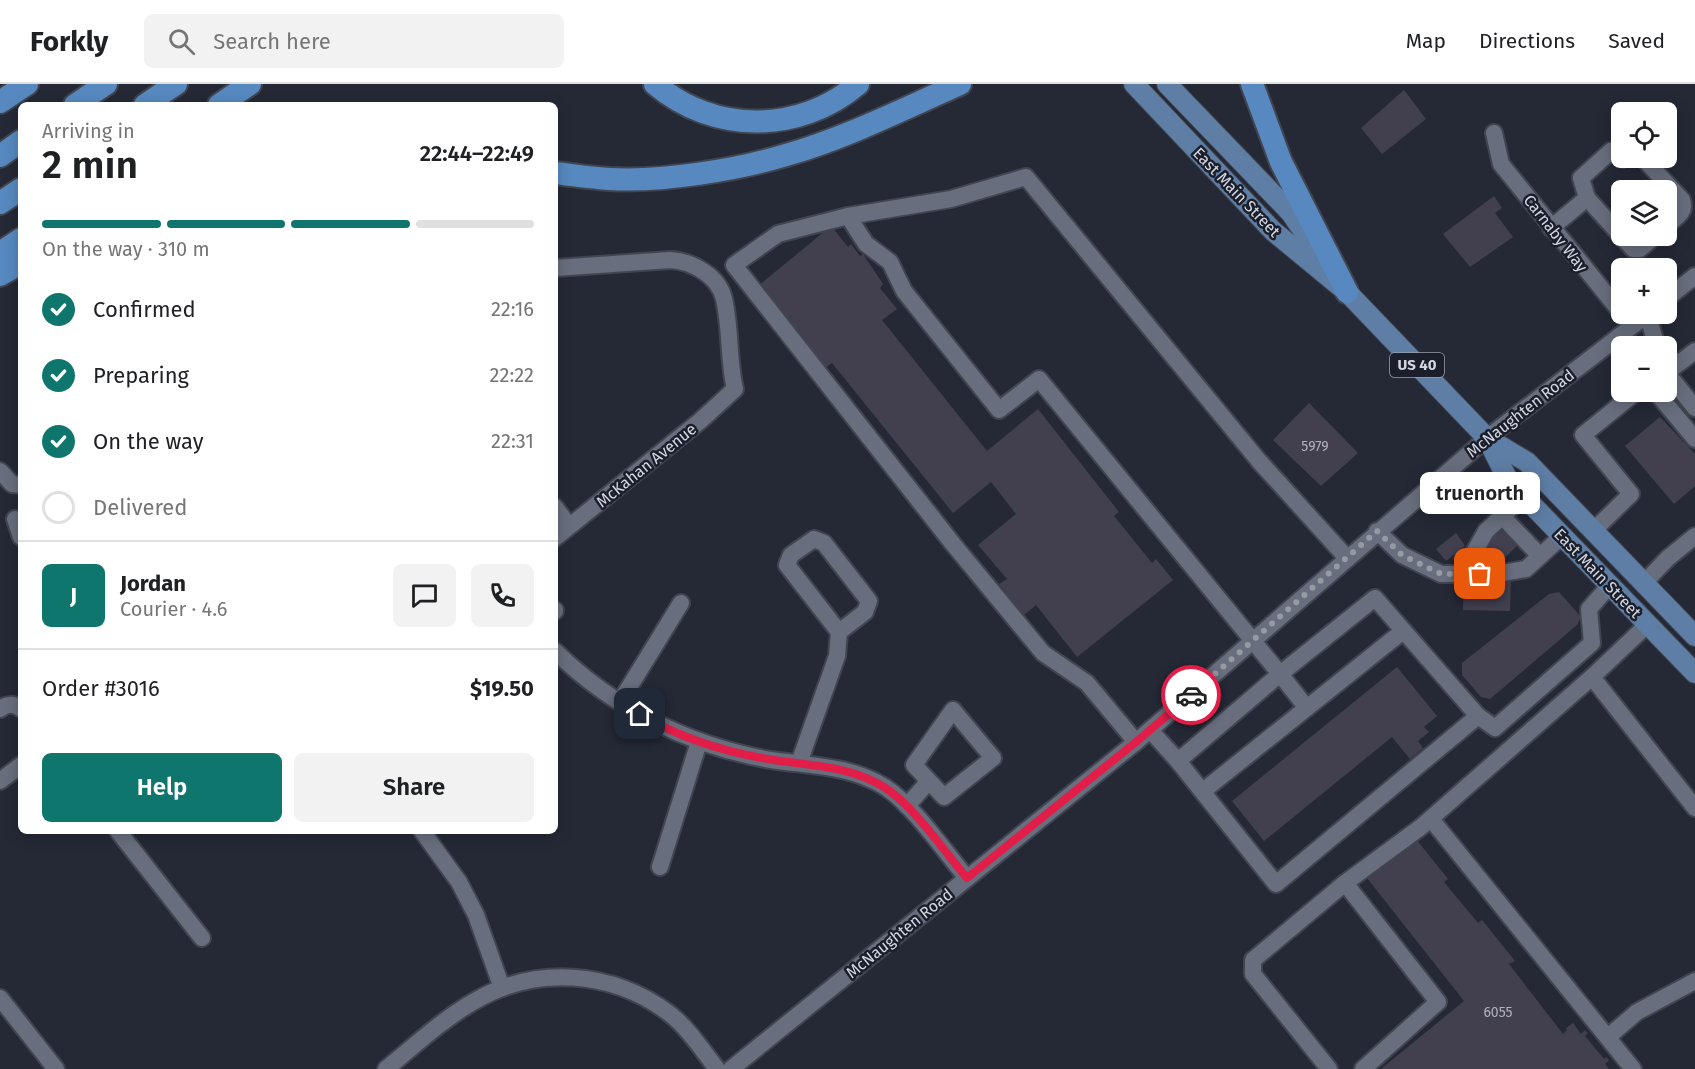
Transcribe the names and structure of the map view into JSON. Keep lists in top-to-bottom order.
{
  "streets": {
    "main road": ["East Main Street", "US 40"],
    "street": ["Carnaby Way", "McNaughten Road", "McKahan Avenue"]
  },
  "crossings": [
    ["East Main Street", "McNaughten Road"],
    ["Carnaby Way", "McNaughten Road"]
  ],
  "places": ["truenorth"],
  "house_numbers": ["5979", "6055"],
  "page": {
    "header": "Forkly",
    "search": "Search here",
    "nav": ["Map", "Directions", "Saved"],
    "map_buttons": ["+", "−"],
    "heading": ["2 min", "Arriving in", "22:44–22:49"],
    "panel": [
      "Jordan",
      "Courier · 4.6",
      "Order #3016",
      "$19.50"
    ],
    "bar": "On the way · 310 m",
    "list": [
      ["Confirmed", "22:16"],
      ["Preparing", "22:22"],
      ["On the way", "22:31"],
      "Delivered"
    ],
    "bubble": "truenorth",
    "round": "J",
    "buttons": ["Help", "Share"]
  }
}
